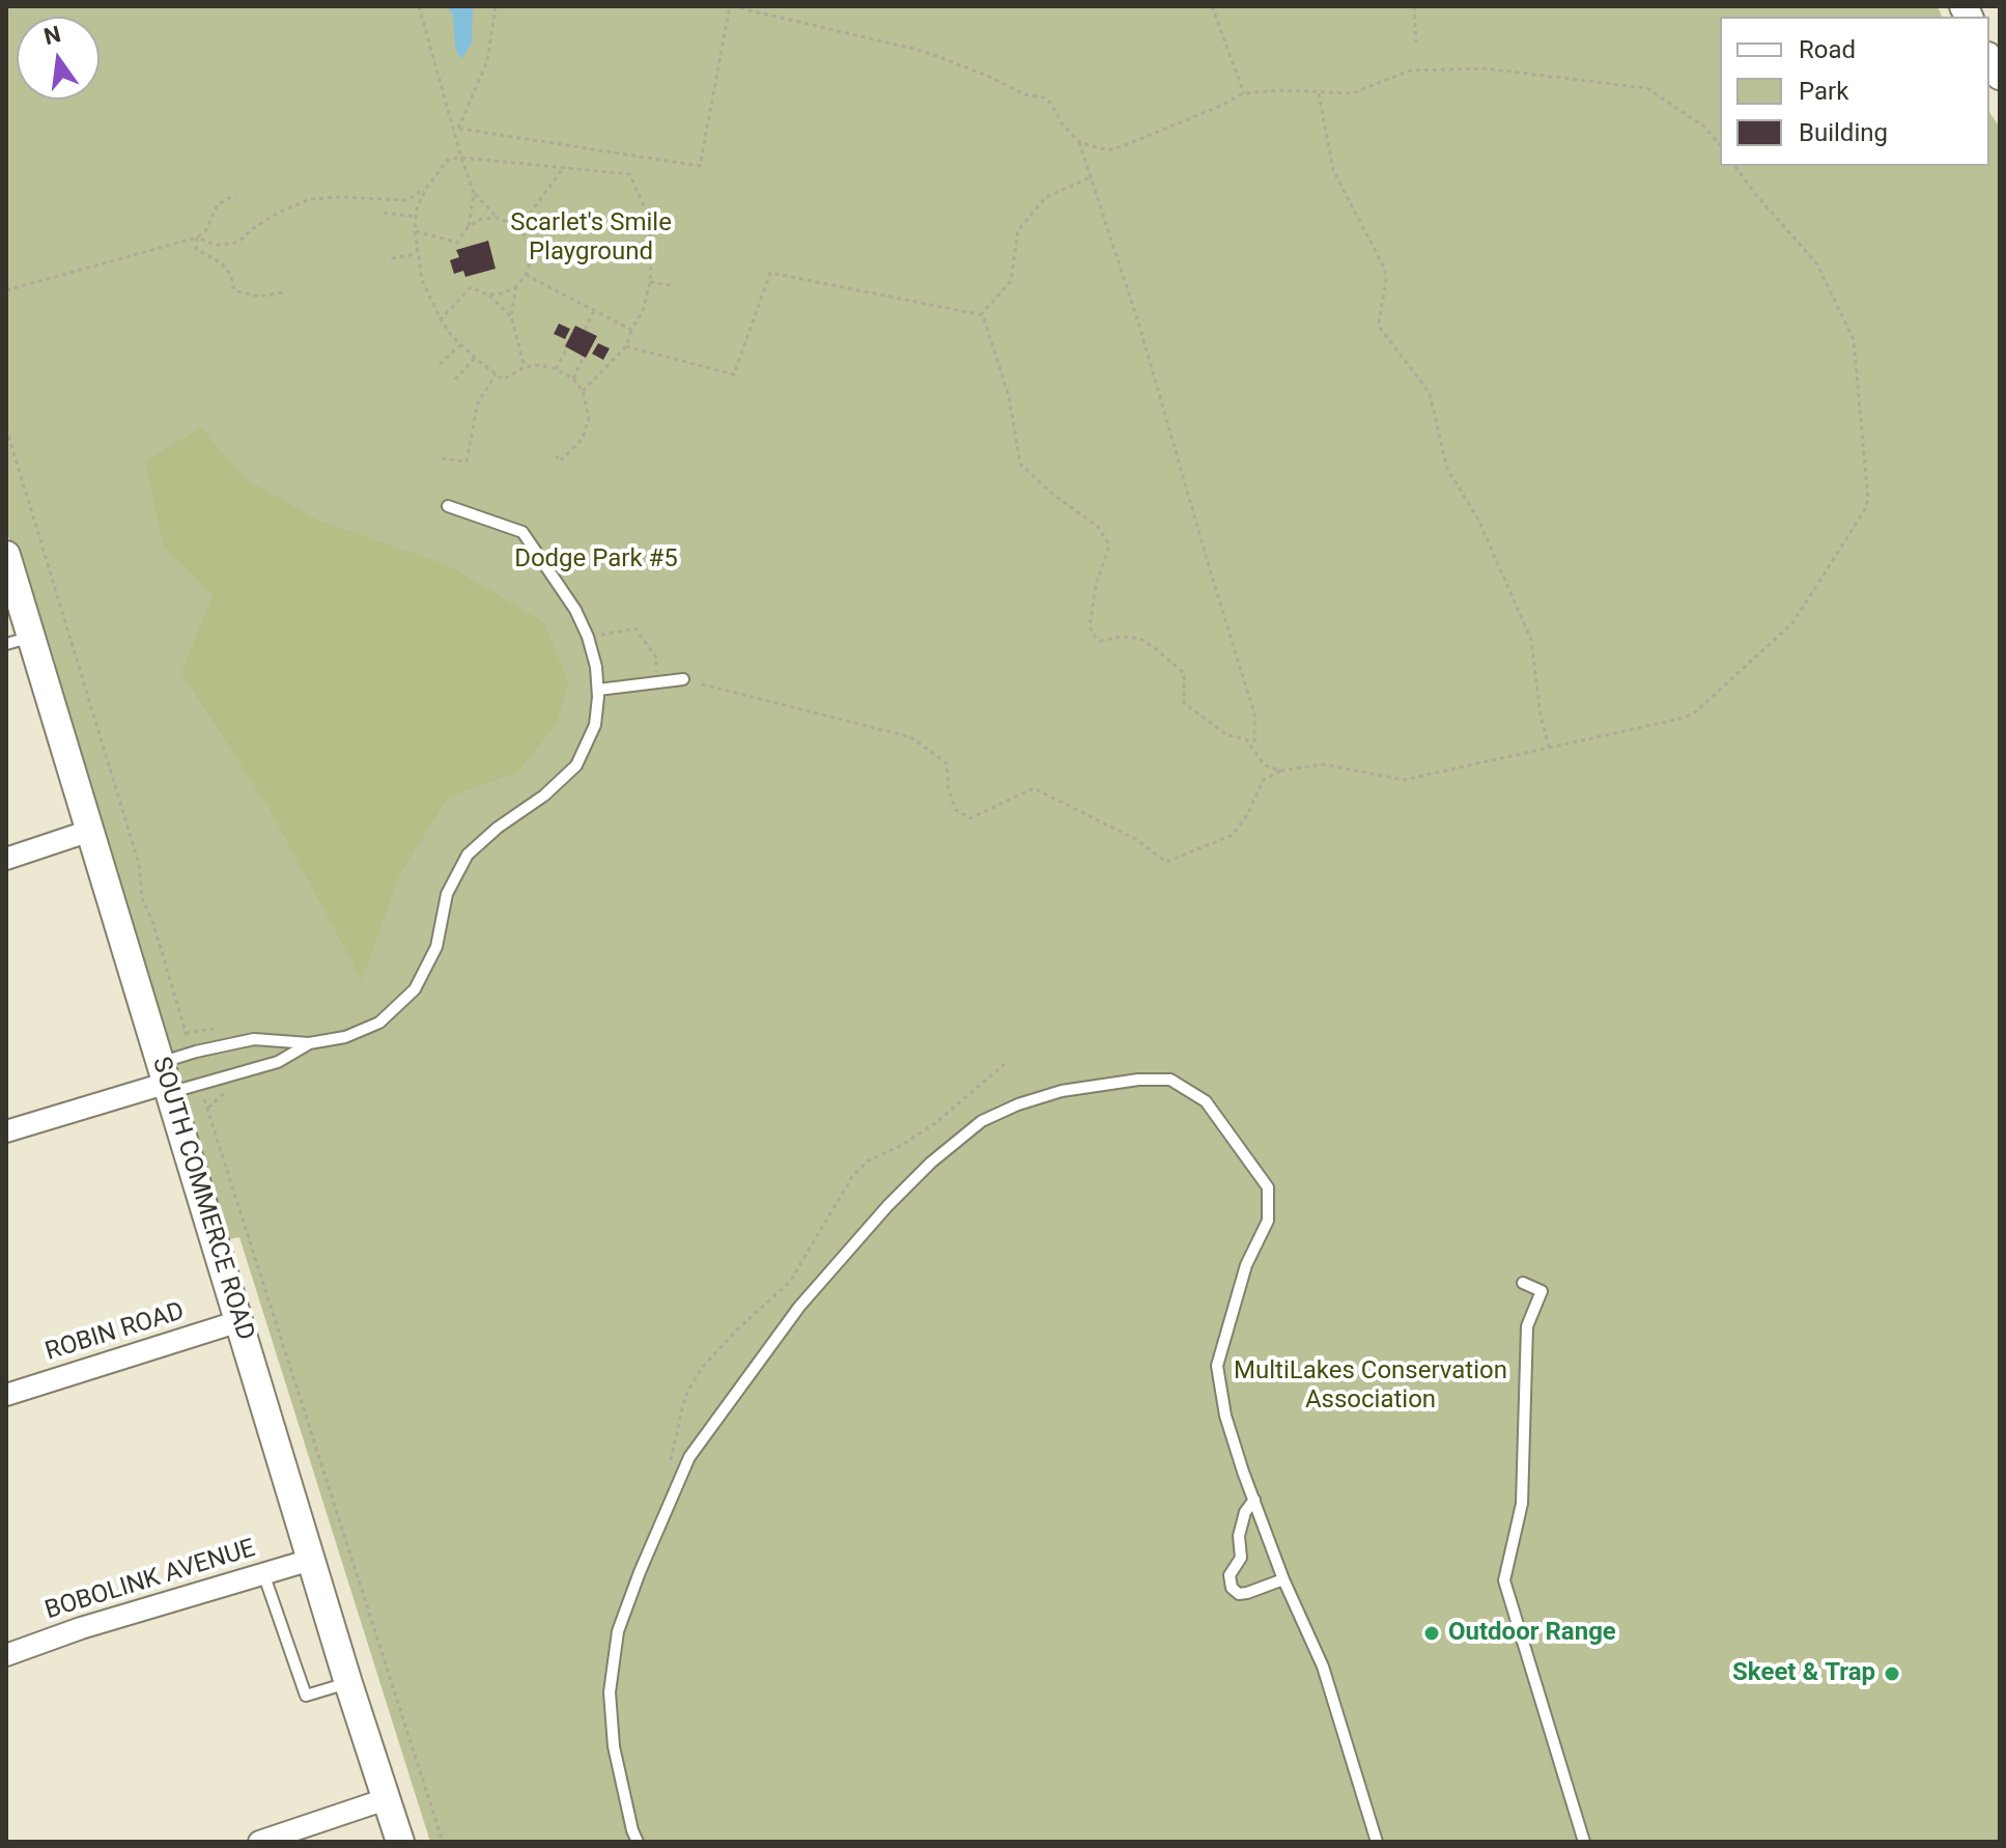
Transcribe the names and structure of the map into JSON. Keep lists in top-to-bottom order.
{
  "streets": {
    "street": ["SOUTH COMMERCE ROAD", "ROBIN ROAD", "BOBOLINK AVENUE"]
  },
  "crossings": [
    ["SOUTH COMMERCE ROAD", "ROBIN ROAD"],
    ["SOUTH COMMERCE ROAD", "BOBOLINK AVENUE"]
  ],
  "parks": ["Scarlet's Smile Playground", "Dodge Park #5", "MultiLakes Conservation Association"],
  "places": ["Outdoor Range", "Skeet & Trap"],
  "legend": ["Road", "Park", "Building"],
  "north": "top"
}
